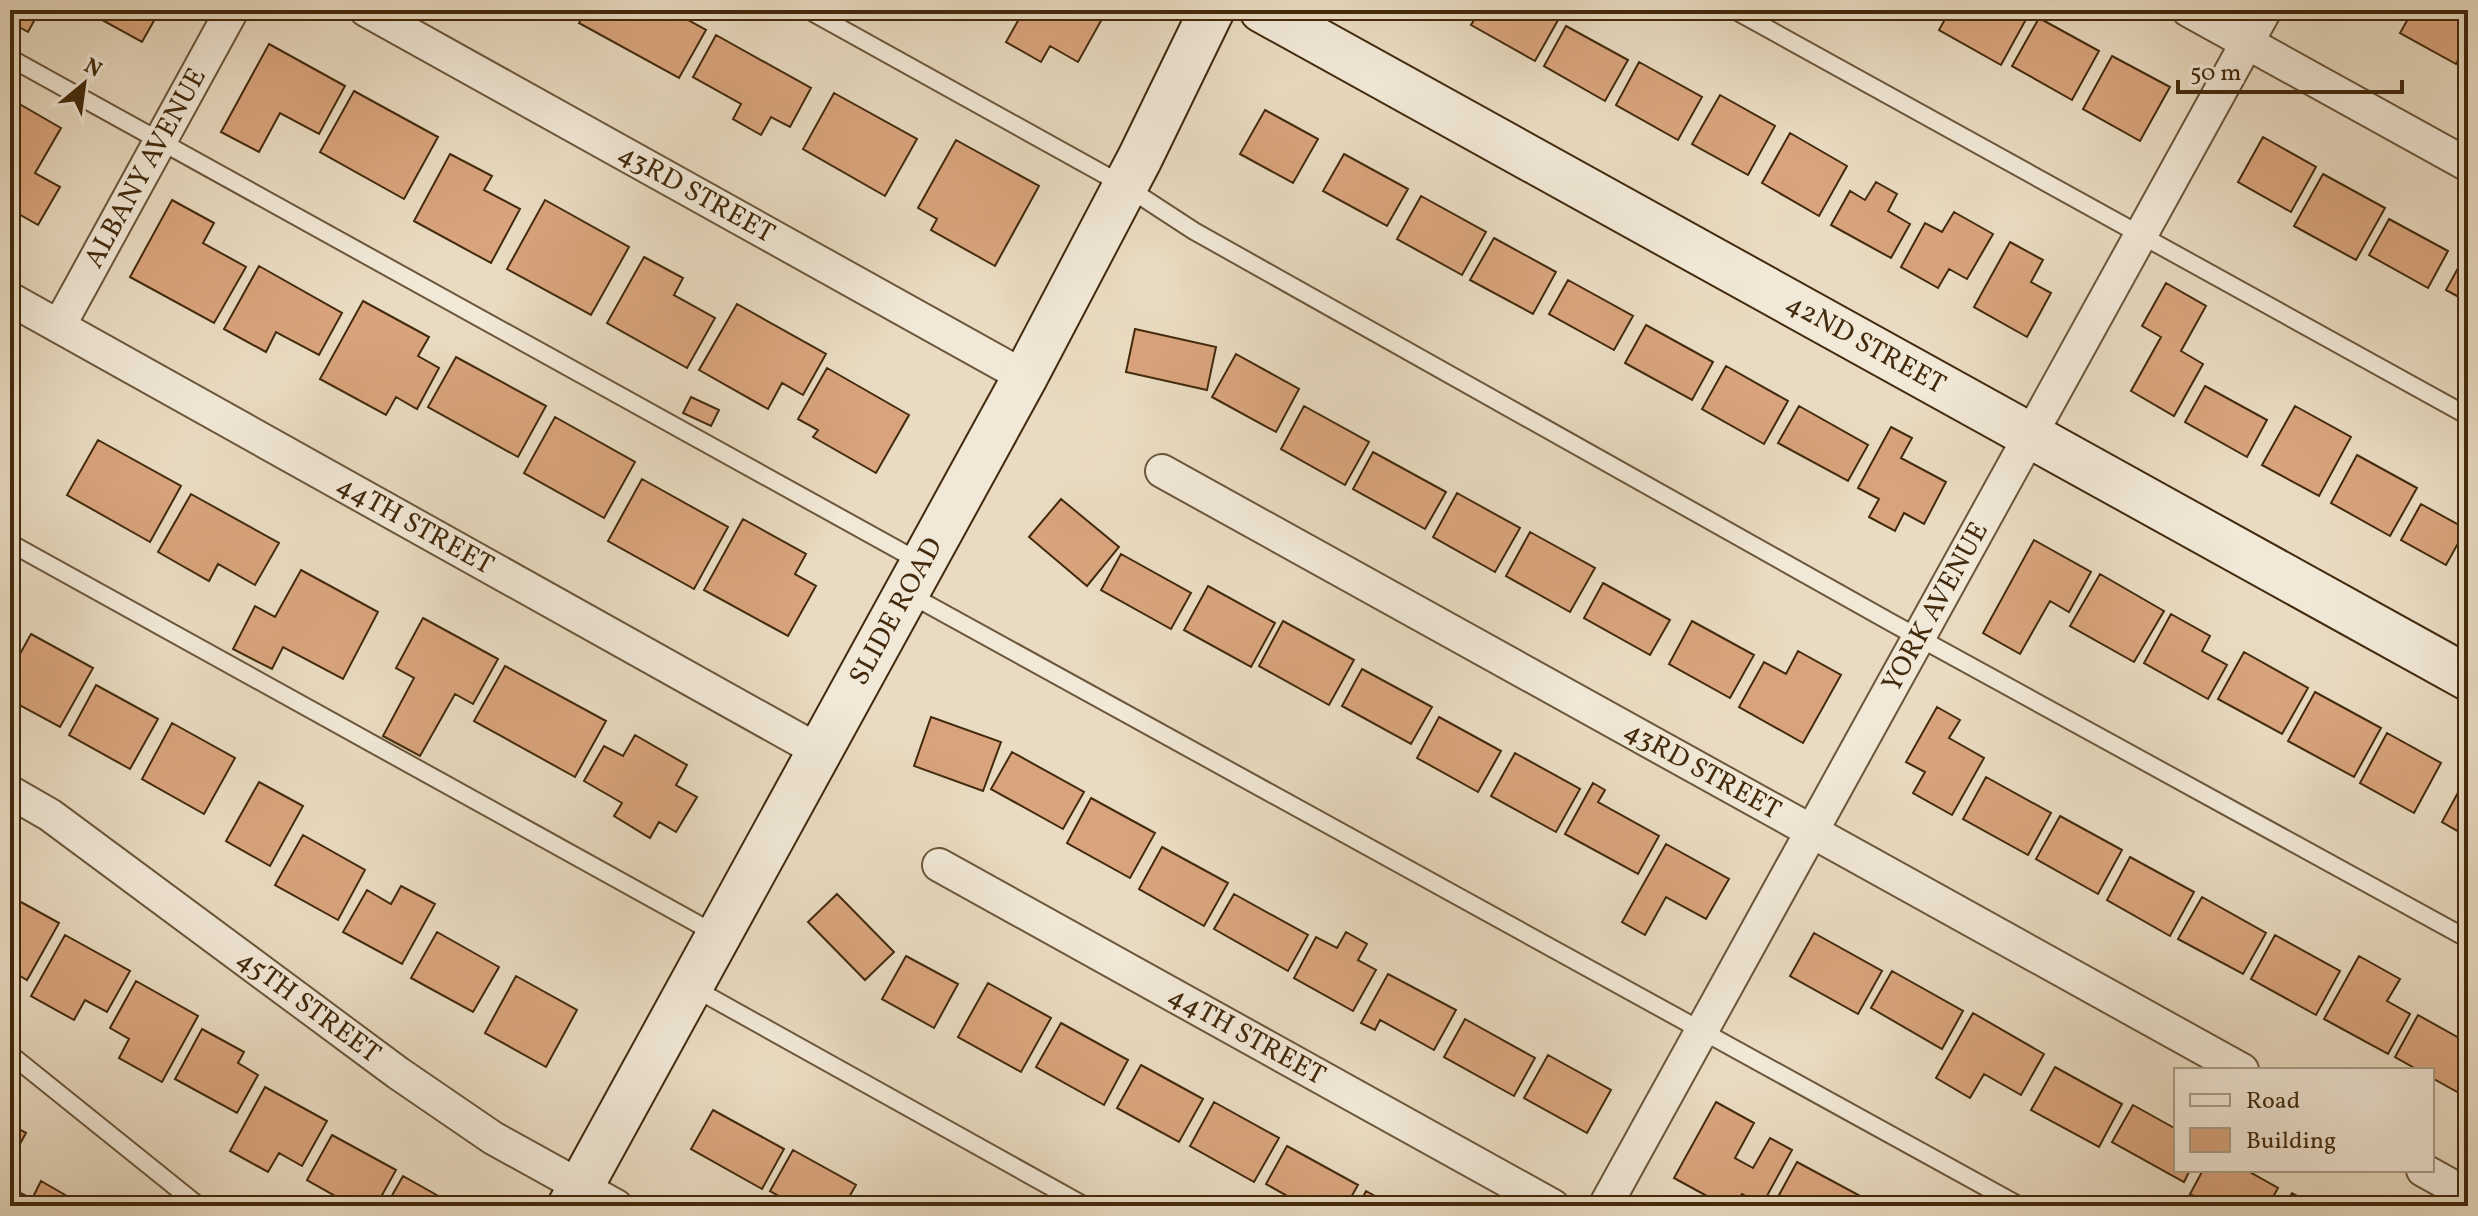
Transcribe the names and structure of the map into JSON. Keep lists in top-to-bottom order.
{
  "streets": {
    "street": [
      "ALBANY AVENUE",
      "43RD STREET",
      "42ND STREET",
      "44TH STREET",
      "YORK AVENUE",
      "SLIDE ROAD",
      "45TH STREET"
    ]
  },
  "crossings": [
    ["ALBANY AVENUE", "44TH STREET"],
    ["43RD STREET", "YORK AVENUE"],
    ["43RD STREET", "SLIDE ROAD"],
    ["42ND STREET", "YORK AVENUE"],
    ["44TH STREET", "SLIDE ROAD"],
    ["SLIDE ROAD", "45TH STREET"]
  ],
  "legend": ["Road", "Building"],
  "scale_bar": "50 m",
  "north": "top right"
}
